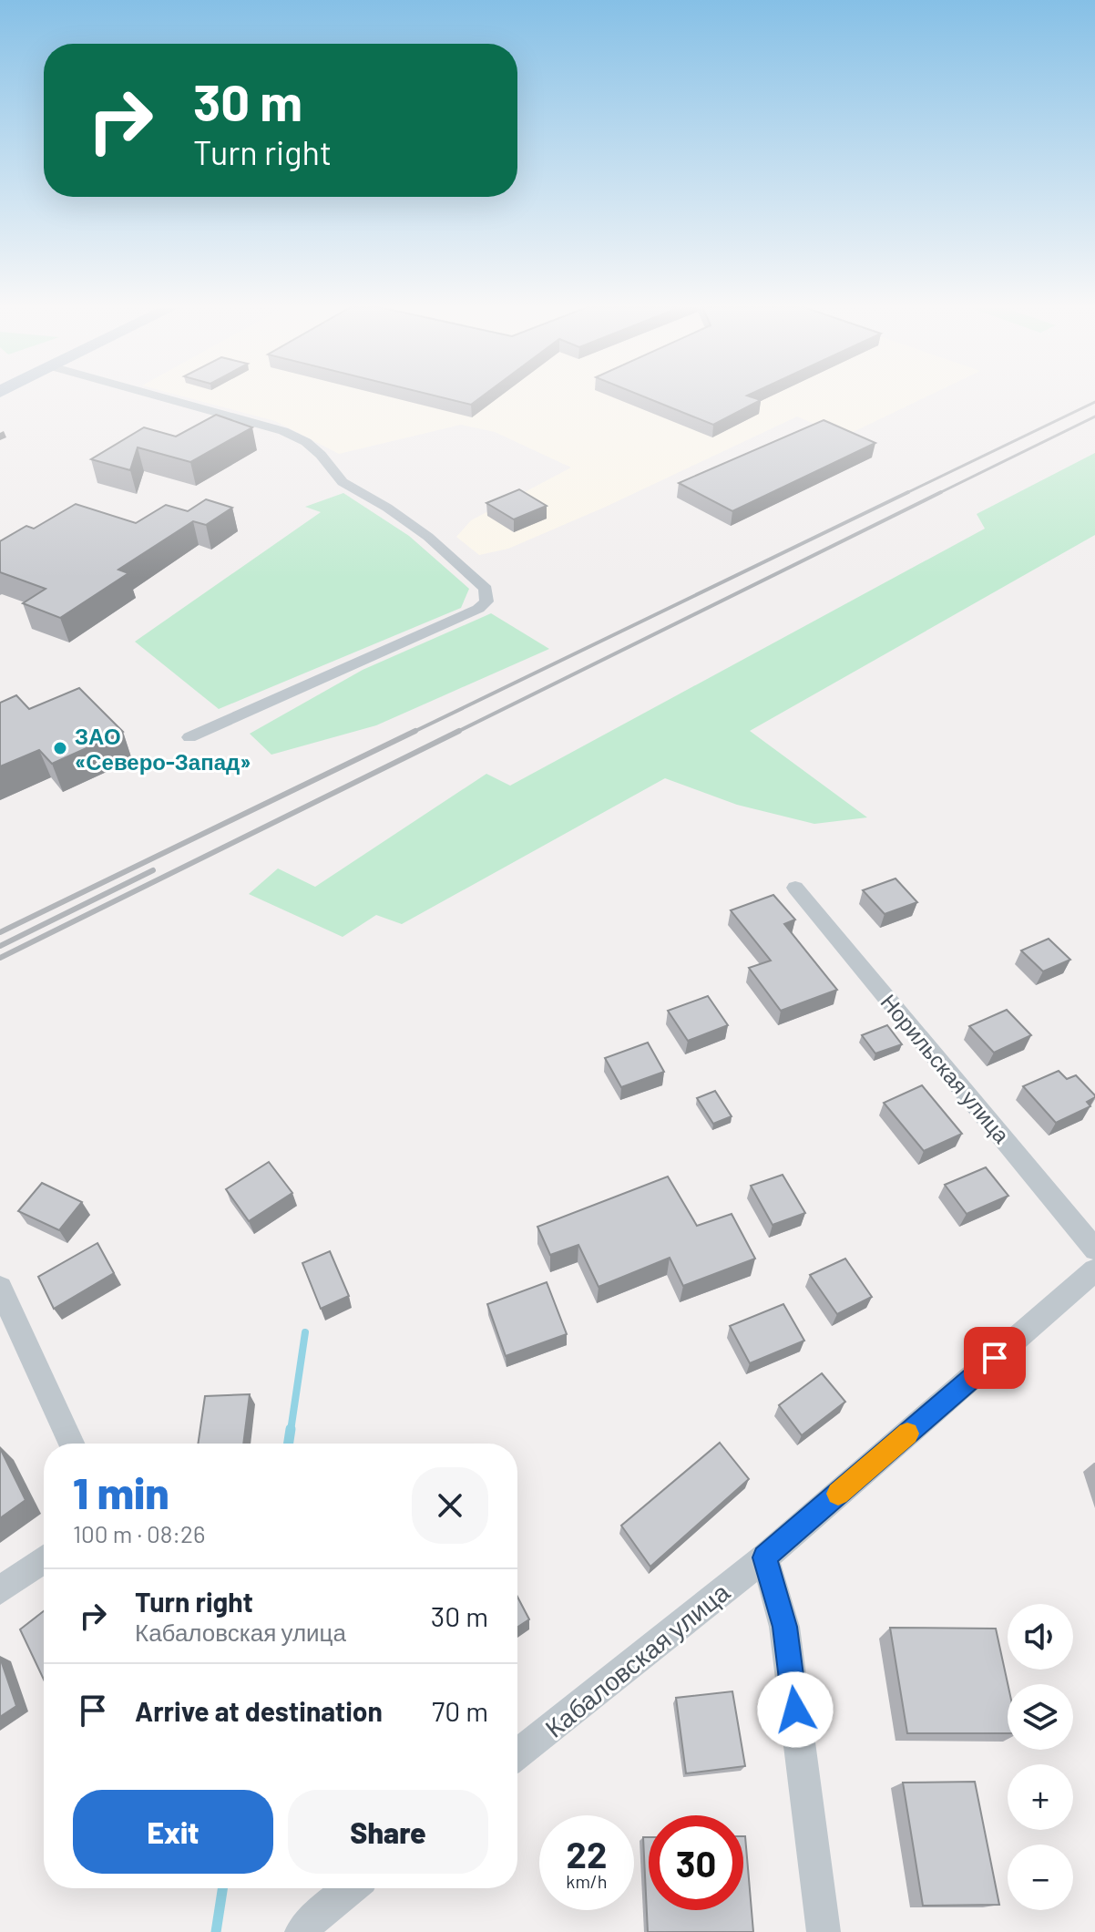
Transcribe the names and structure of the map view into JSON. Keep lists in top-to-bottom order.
{
  "streets": {
    "street": ["Норильская улица", "Кабаловская улица"]
  },
  "places": ["ЗАО «Северо-Запад»"],
  "page": {
    "turn": ["30 m", "Turn right"],
    "heading": ["1 min", "100 m · 08:26"],
    "list": [
      {
        "name": "Turn right",
        "note": "Кабаловская улица",
        "value": "30 m"
      },
      {
        "name": "Arrive at destination",
        "value": "70 m"
      }
    ],
    "map_buttons": ["+", "−"],
    "buttons": ["Exit", "Share"],
    "speed": "22 km/h",
    "limit": "30"
  }
}
